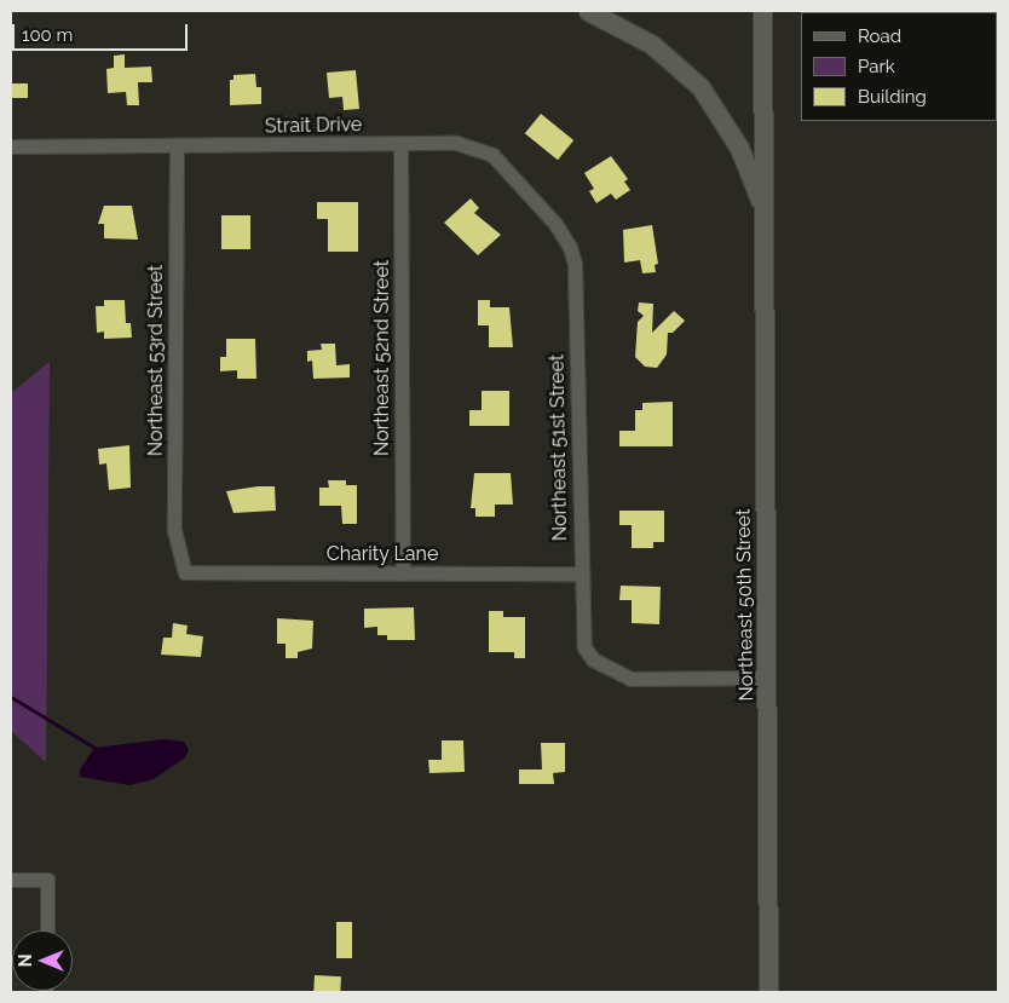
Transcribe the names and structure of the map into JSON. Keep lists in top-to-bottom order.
{
  "streets": {
    "street": [
      "Strait Drive",
      "Northeast 52nd Street",
      "Northeast 53rd Street",
      "Northeast 51st Street",
      "Charity Lane",
      "Northeast 50th Street"
    ]
  },
  "crossings": [
    ["Strait Drive", "Northeast 52nd Street"],
    ["Strait Drive", "Northeast 53rd Street"],
    ["Strait Drive", "Northeast 51st Street"],
    ["Northeast 52nd Street", "Charity Lane"],
    ["Northeast 53rd Street", "Charity Lane"],
    ["Northeast 51st Street", "Charity Lane"],
    ["Northeast 51st Street", "Northeast 50th Street"]
  ],
  "legend": ["Road", "Park", "Building"],
  "scale_bar": "100 m",
  "north": "left"
}
